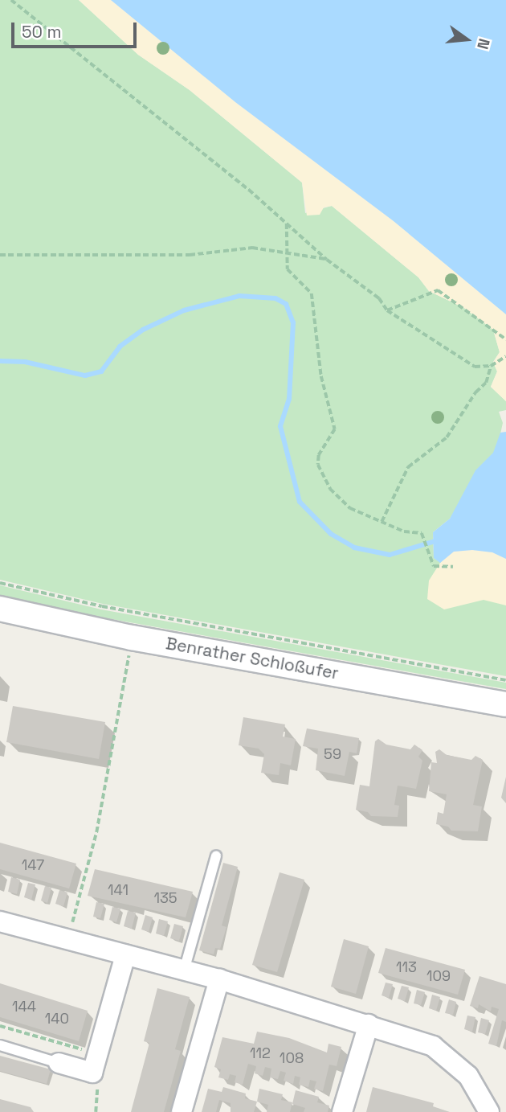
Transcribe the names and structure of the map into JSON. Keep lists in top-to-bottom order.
{
  "streets": {
    "street": ["Benrather Schloßufer"]
  },
  "house_numbers": [
    "59",
    "147",
    "141",
    "135",
    "113",
    "109",
    "144",
    "140",
    "112",
    "108"
  ],
  "scale_bar": "50 m",
  "north": "right"
}
